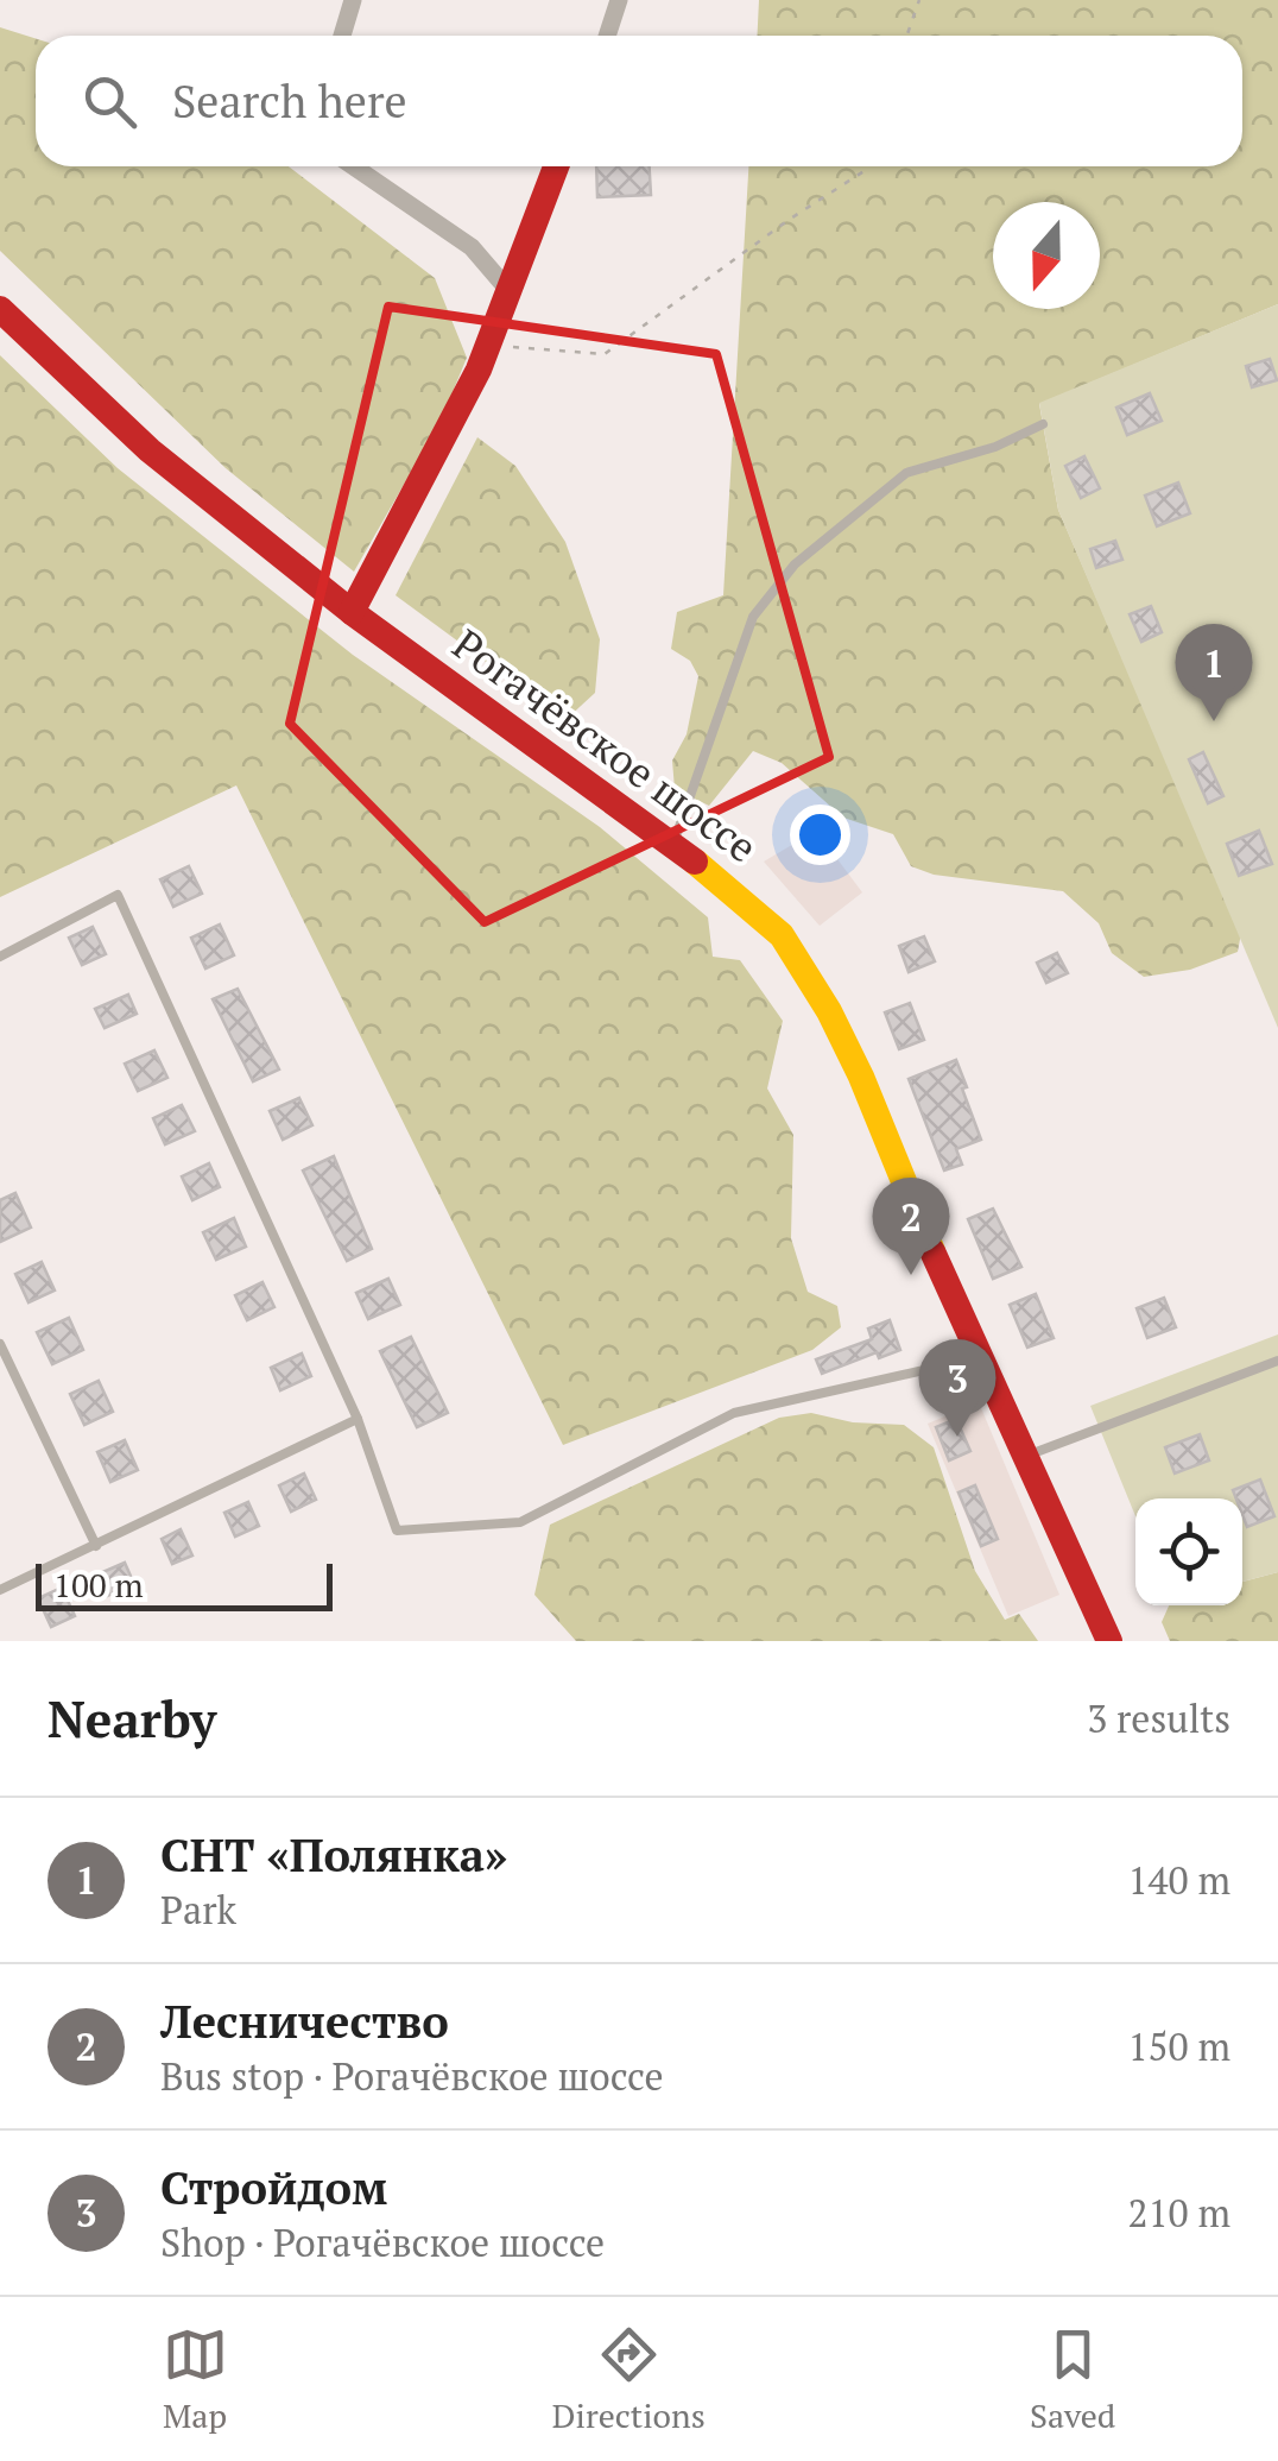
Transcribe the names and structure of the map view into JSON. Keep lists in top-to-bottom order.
{
  "streets": {
    "main road": ["Рогачёвское шоссе"]
  },
  "scale_bar": "100 m",
  "north": "bottom",
  "page": {
    "search": "Search here",
    "pins": ["1", "2", "3"],
    "scale": "100 m",
    "heading": ["Nearby", "3 results"],
    "list": [
      {
        "mark": "1",
        "name": "СНТ «Полянка»",
        "note": "Park",
        "value": "140 m"
      },
      {
        "mark": "2",
        "name": "Лесничество",
        "note": "Bus stop · Рогачёвское шоссе",
        "value": "150 m"
      },
      {
        "mark": "3",
        "name": "Стройдом",
        "note": "Shop · Рогачёвское шоссе",
        "value": "210 m"
      }
    ],
    "nav": ["Map", "Directions", "Saved"]
  }
}
